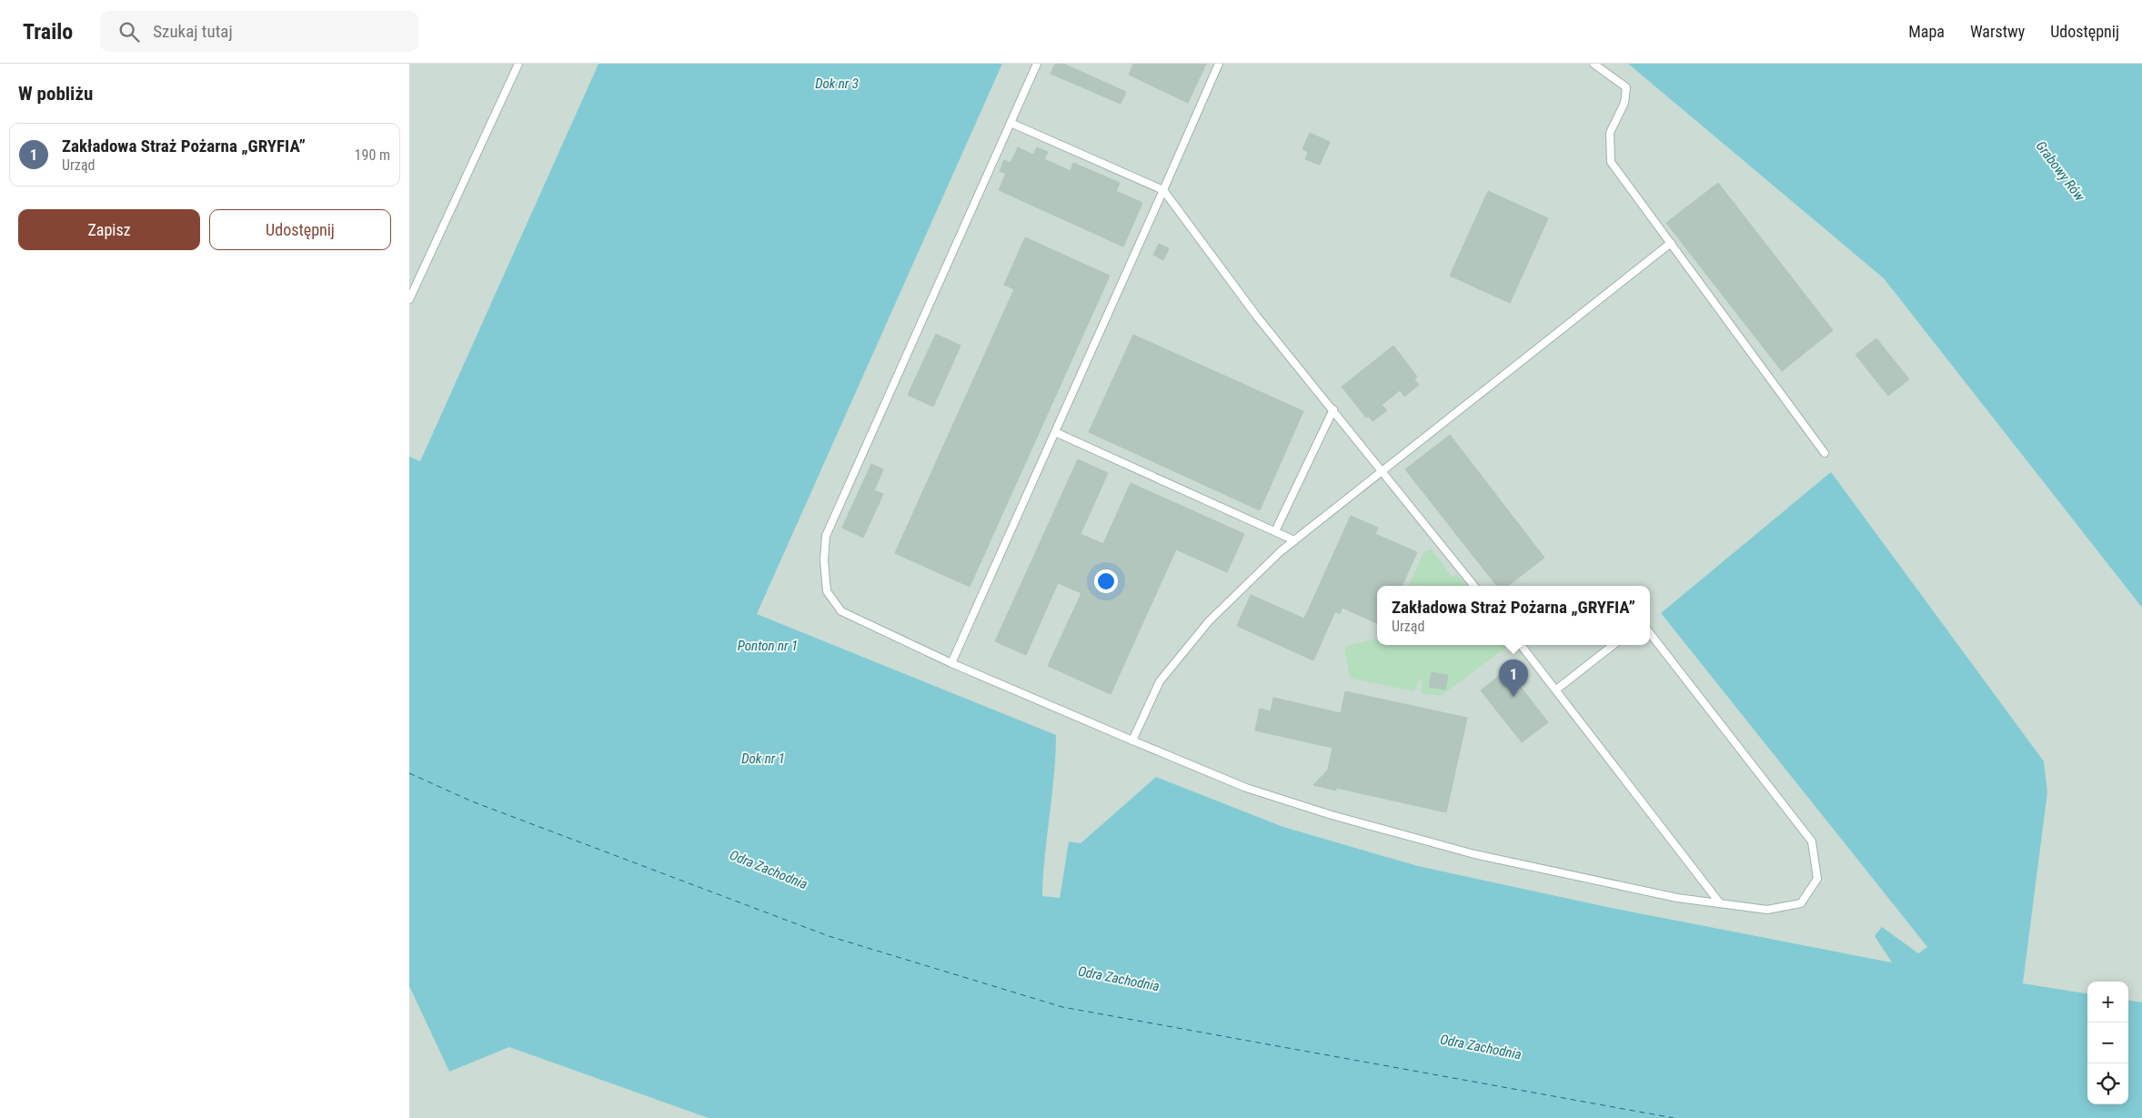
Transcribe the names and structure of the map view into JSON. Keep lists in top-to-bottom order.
{
  "water": [
    "Dok nr 3",
    "Grabowy Rów",
    "Ponton nr 1",
    "Dok nr 1",
    "Odra Zachodnia"
  ],
  "page": {
    "header": "Trailo",
    "search": "Szukaj tutaj",
    "nav": ["Mapa", "Warstwy", "Udostępnij"],
    "heading": "W pobliżu",
    "list": [
      {
        "mark": "1",
        "name": "Zakładowa Straż Pożarna „GRYFIA”",
        "note": "Urząd",
        "value": "190 m"
      }
    ],
    "buttons": ["Zapisz", "Udostępnij"],
    "popup": ["Zakładowa Straż Pożarna „GRYFIA”", "Urząd"],
    "pins": "1",
    "map_buttons": ["+", "−"]
  }
}
